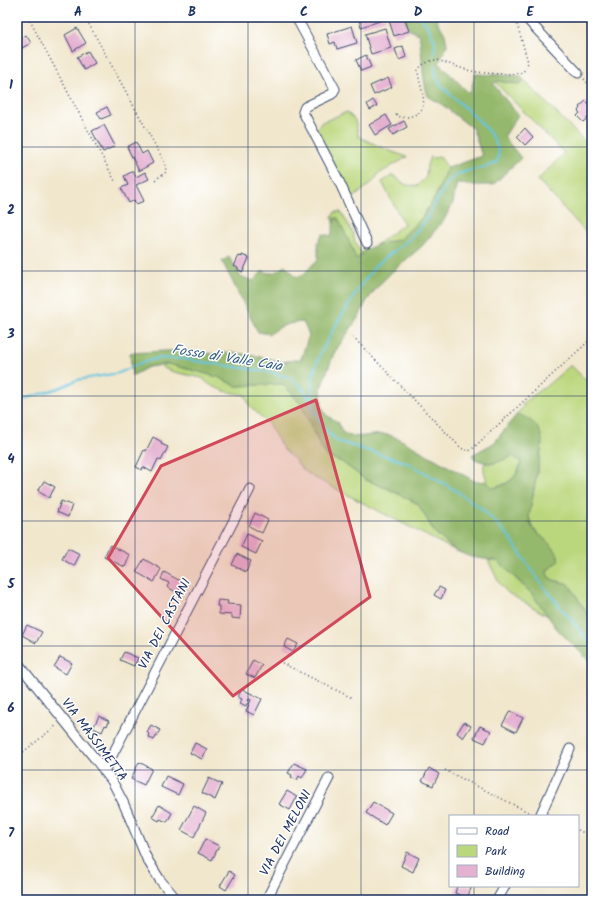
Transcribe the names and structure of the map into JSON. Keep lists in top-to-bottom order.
{
  "streets": {
    "street": ["VIA DEI CASTANI", "VIA MASSIMETTA", "VIA DEI MELONI"]
  },
  "crossings": [
    ["VIA DEI CASTANI", "VIA MASSIMETTA"]
  ],
  "water": ["Fosso di Valle Caia"],
  "legend": ["Road", "Park", "Building"],
  "grid": {
    "columns": [
      "A",
      "B",
      "C",
      "D",
      "E"
    ],
    "rows": [
      "1",
      "2",
      "3",
      "4",
      "5",
      "6",
      "7"
    ]
  }
}
